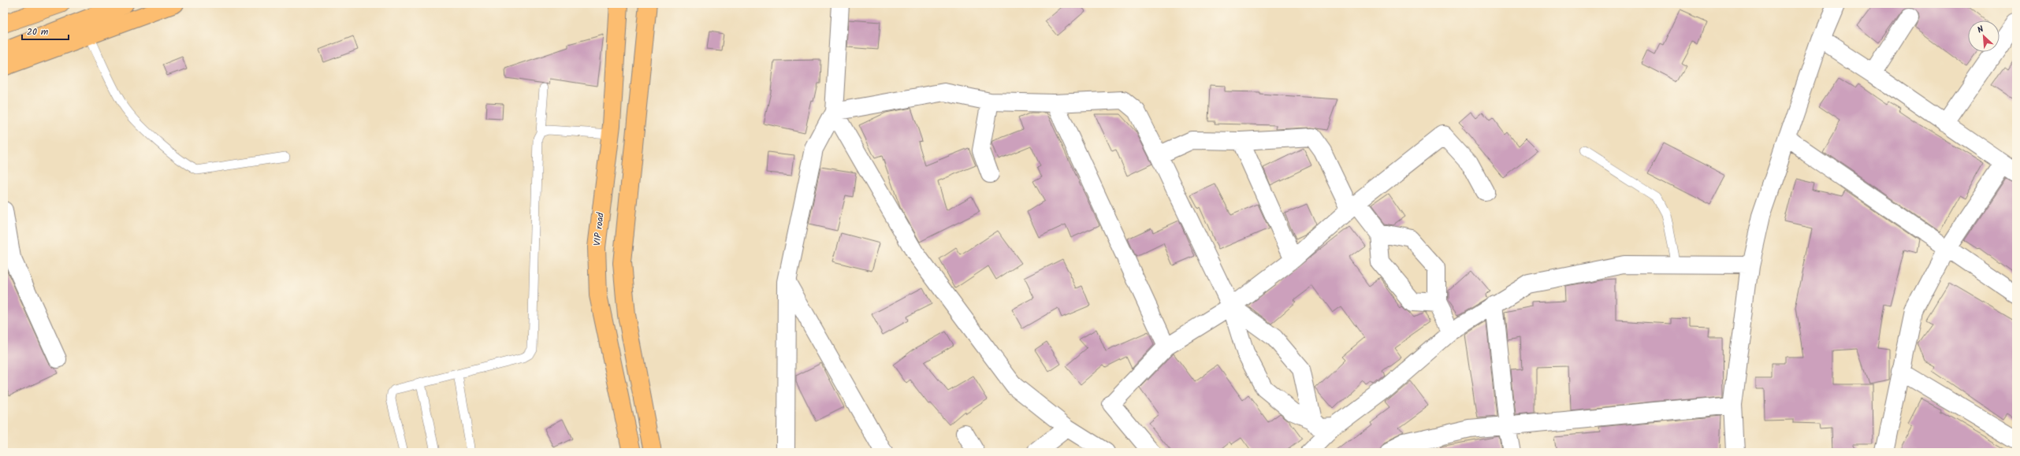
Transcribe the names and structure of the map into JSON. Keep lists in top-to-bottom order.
{
  "streets": {
    "main road": ["VIP road"]
  },
  "scale_bar": "20 m",
  "north": "top left"
}
